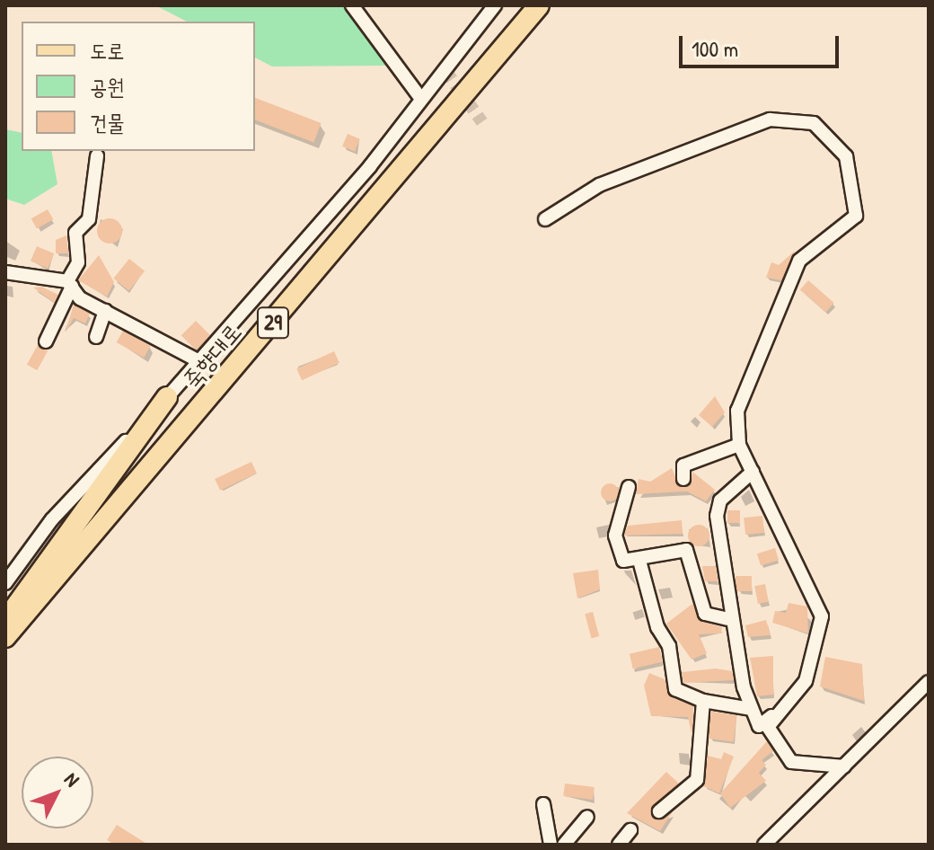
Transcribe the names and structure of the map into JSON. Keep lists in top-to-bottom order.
{
  "streets": {
    "main road": ["29", "죽향대로"]
  },
  "legend": ["도로", "공원", "건물"],
  "scale_bar": "100 m",
  "north": "top right"
}
